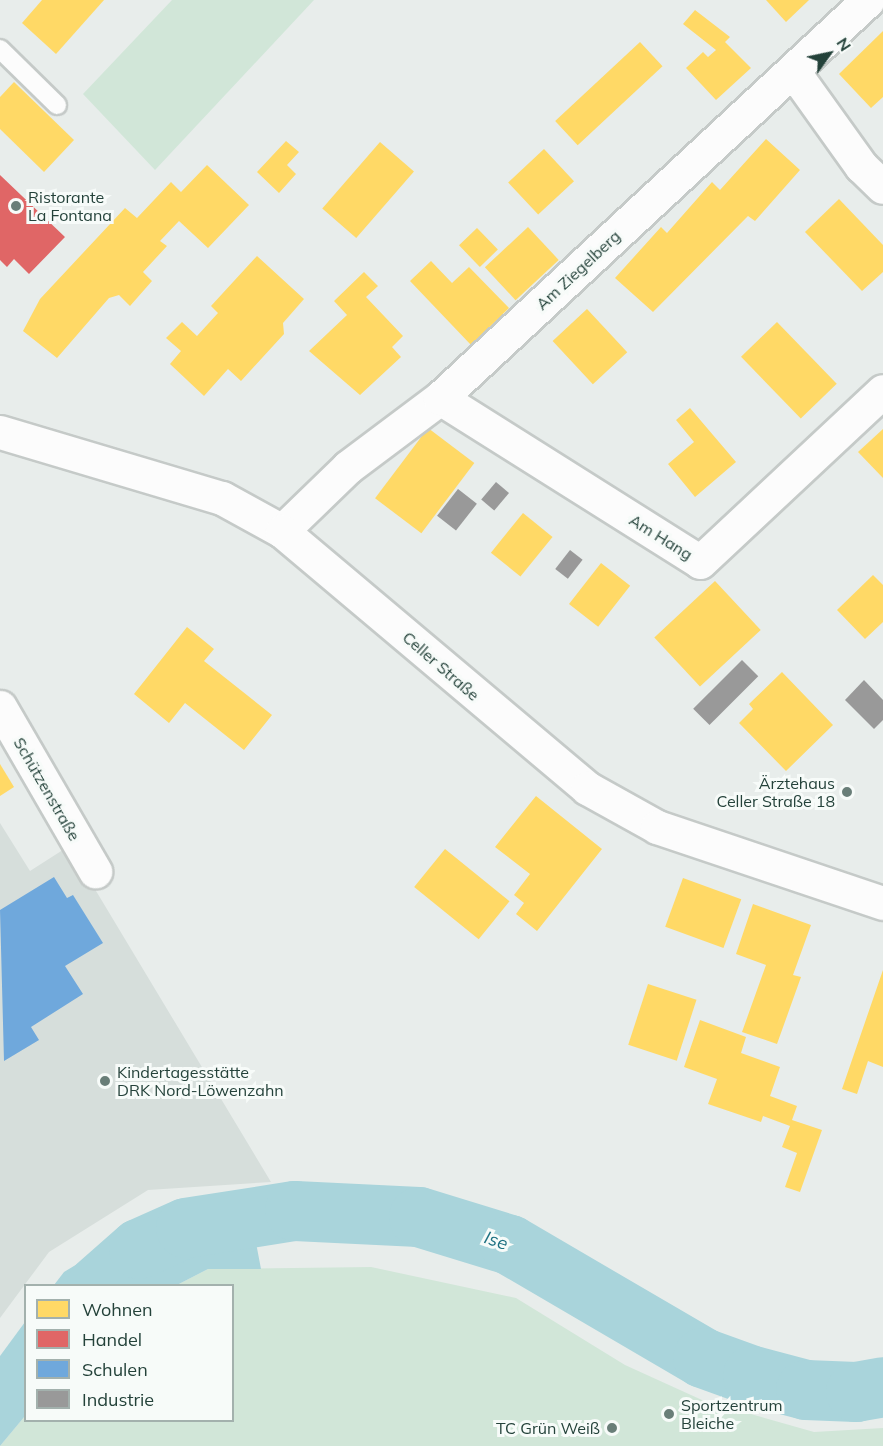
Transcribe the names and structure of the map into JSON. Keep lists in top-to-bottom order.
{
  "streets": {
    "street": [
      "Am Ziegelberg",
      "Am Hang",
      "Celler Straße",
      "Schützenstraße"
    ]
  },
  "crossings": [
    ["Am Ziegelberg", "Am Hang"],
    ["Am Ziegelberg", "Celler Straße"]
  ],
  "water": ["Ise"],
  "places": [
    "Ristorante La Fontana",
    "Ärztehaus Celler Straße 18",
    "Kindertagesstätte DRK Nord-Löwenzahn",
    "Sportzentrum Bleiche",
    "TC Grün Weiß"
  ],
  "legend": [
    "Wohnen",
    "Handel",
    "Schulen",
    "Industrie"
  ],
  "north": "top right"
}
